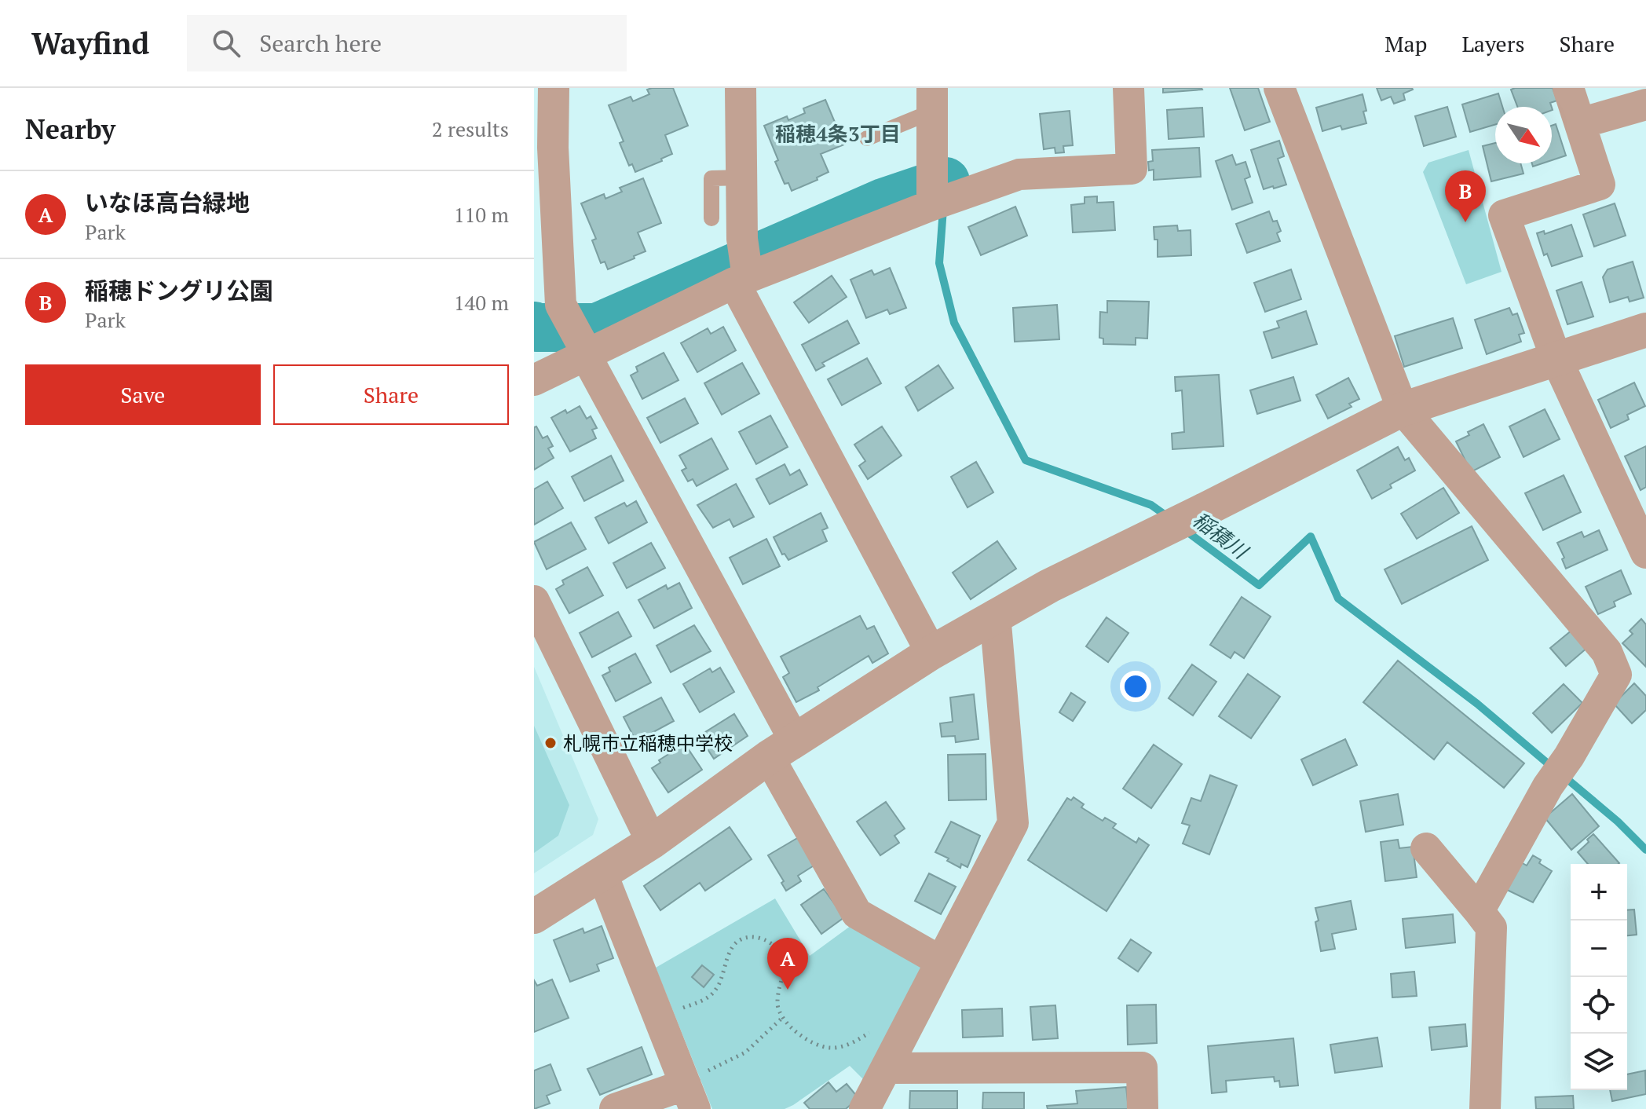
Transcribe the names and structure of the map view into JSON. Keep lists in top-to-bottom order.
{
  "districts": ["稲穂4条3丁目"],
  "water": ["稲積川"],
  "places": ["札幌市立稲穂中学校"],
  "north": "bottom right",
  "page": {
    "header": "Wayfind",
    "search": "Search here",
    "nav": ["Map", "Layers", "Share"],
    "heading": ["Nearby", "2 results"],
    "list": [
      {
        "mark": "A",
        "name": "いなほ高台緑地",
        "note": "Park",
        "value": "110 m"
      },
      {
        "mark": "B",
        "name": "稲穂ドングリ公園",
        "note": "Park",
        "value": "140 m"
      }
    ],
    "pins": ["B", "A"],
    "buttons": ["Save", "Share"],
    "map_buttons": ["+", "−"]
  }
}
